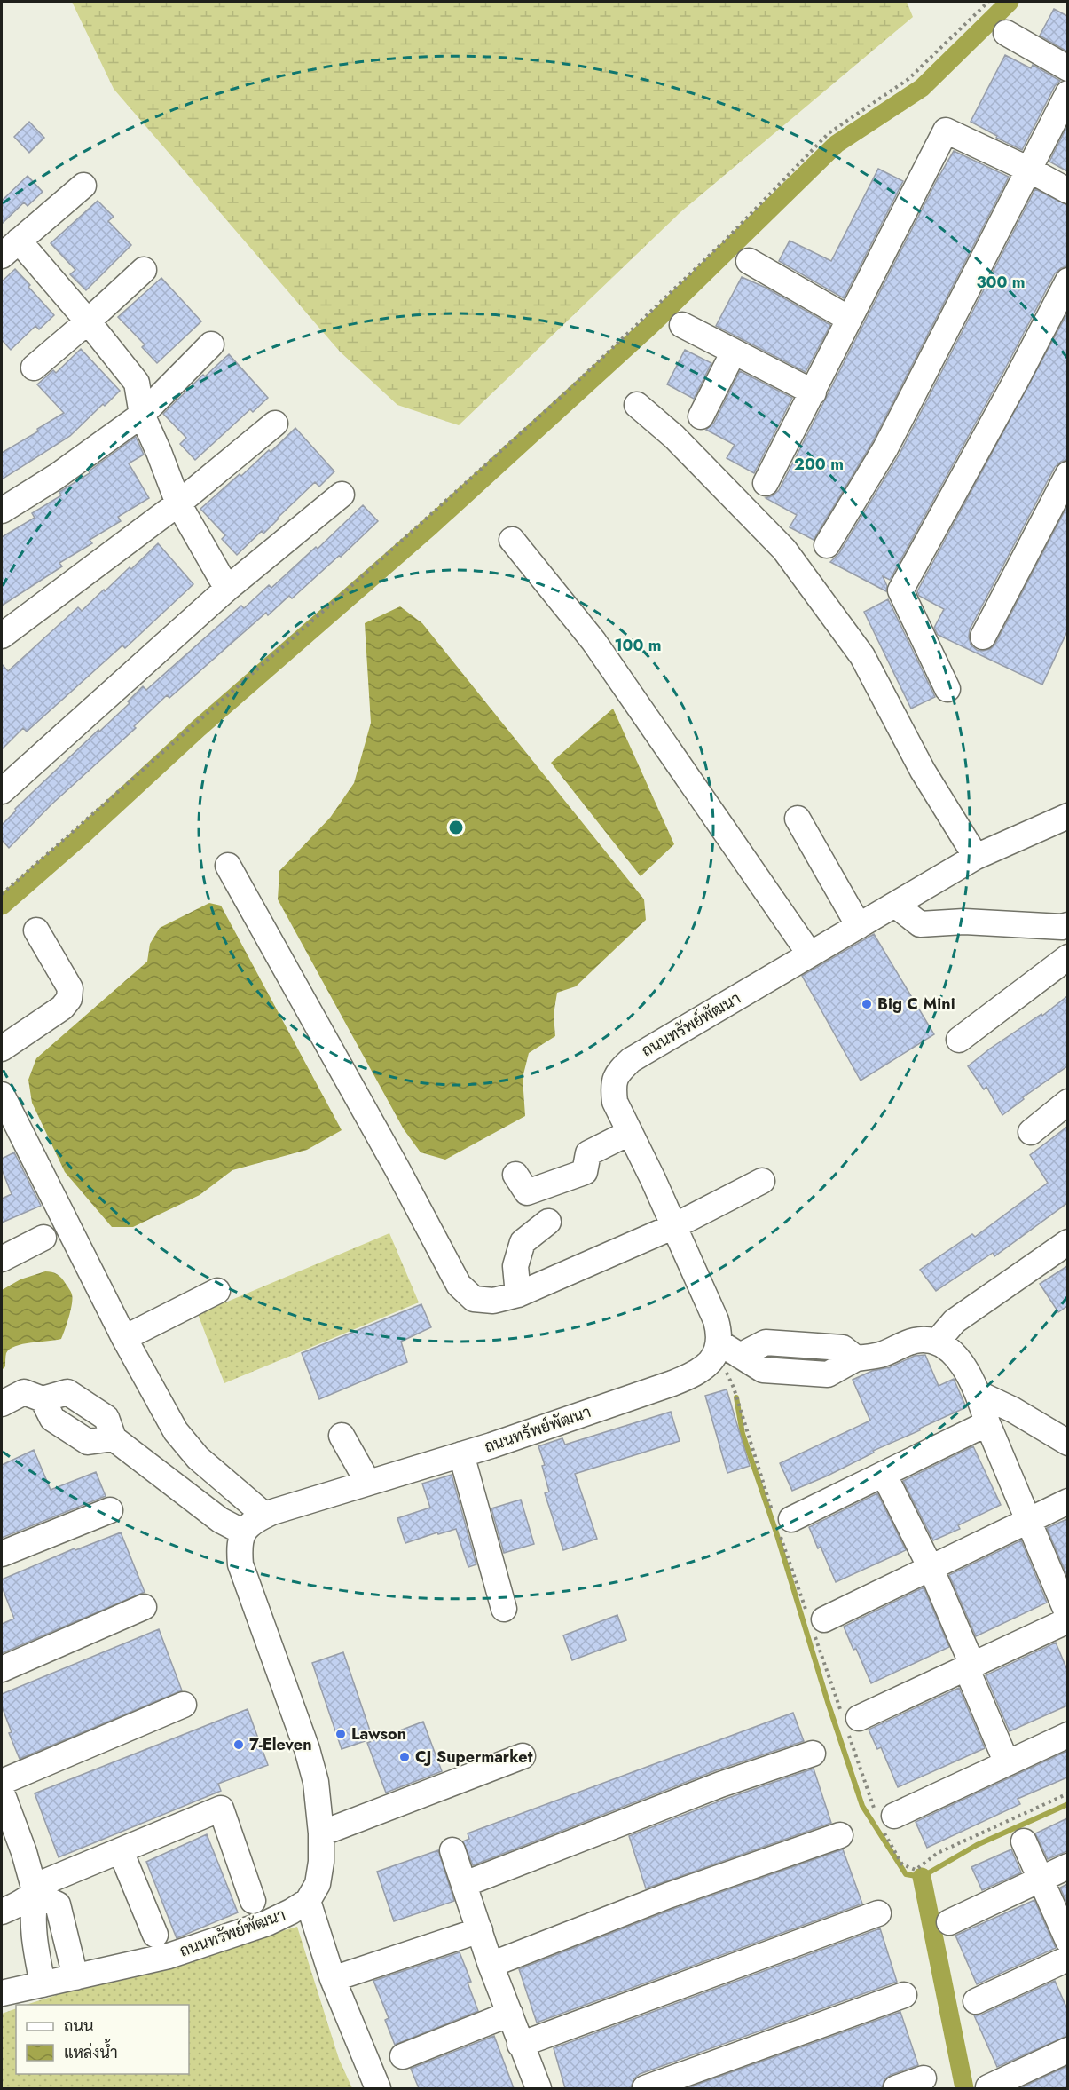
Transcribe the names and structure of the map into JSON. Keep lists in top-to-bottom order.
{
  "streets": {
    "street": ["ถนนทรัพย์พัฒนา"]
  },
  "places": [
    "Big C Mini",
    "Lawson",
    "7-Eleven",
    "CJ Supermarket"
  ],
  "legend": ["ถนน", "แหล่งน้ำ"],
  "rings": ["300 m", "200 m", "100 m"]
}
